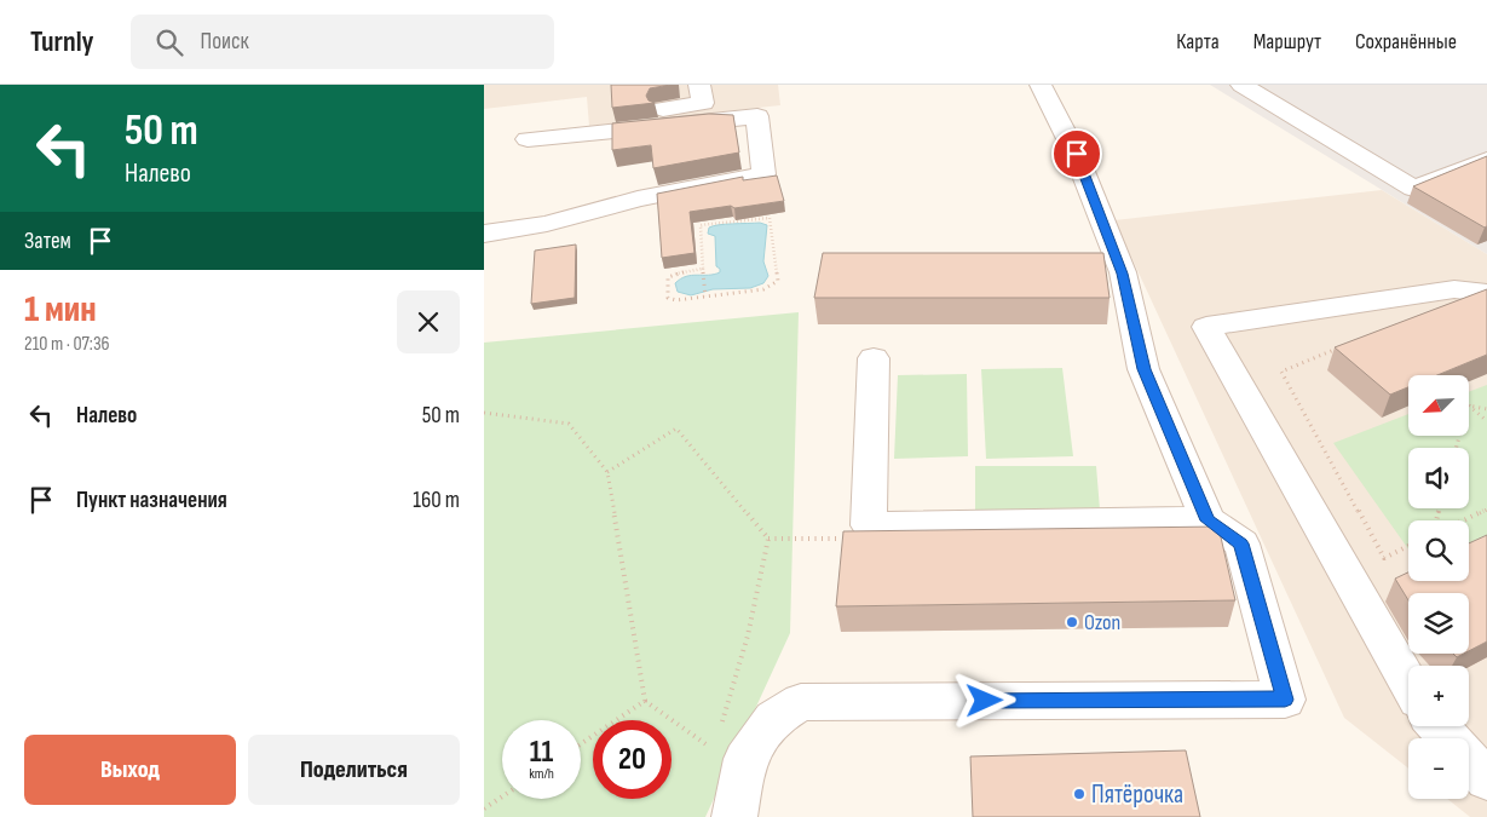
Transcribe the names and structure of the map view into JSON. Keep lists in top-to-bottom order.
{
  "places": ["Ozon", "Пятёрочка"],
  "north": "bottom left",
  "page": {
    "header": "Turnly",
    "search": "Поиск",
    "nav": ["Карта", "Маршрут", "Сохранённые"],
    "turn": ["50 m", "Налево"],
    "then": "Затем",
    "heading": ["1 мин", "210 m · 07:36"],
    "list": [
      {
        "name": "Налево",
        "value": "50 m"
      },
      {
        "name": "Пункт назначения",
        "value": "160 m"
      }
    ],
    "map_buttons": ["+", "−"],
    "speed": "11 km/h",
    "limit": "20",
    "buttons": ["Выход", "Поделиться"]
  }
}
